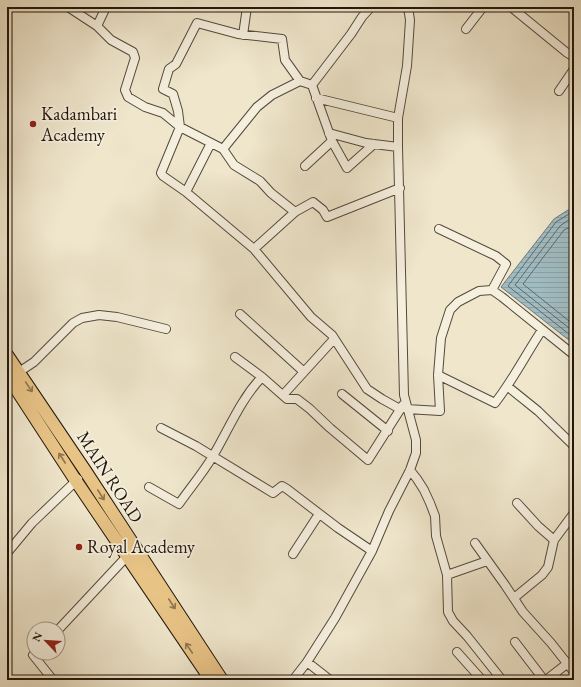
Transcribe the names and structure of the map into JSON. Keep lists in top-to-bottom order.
{
  "streets": {
    "main road": ["MAIN ROAD"]
  },
  "places": ["Kadambari Academy", "Royal Academy"],
  "north": "top left"
}
